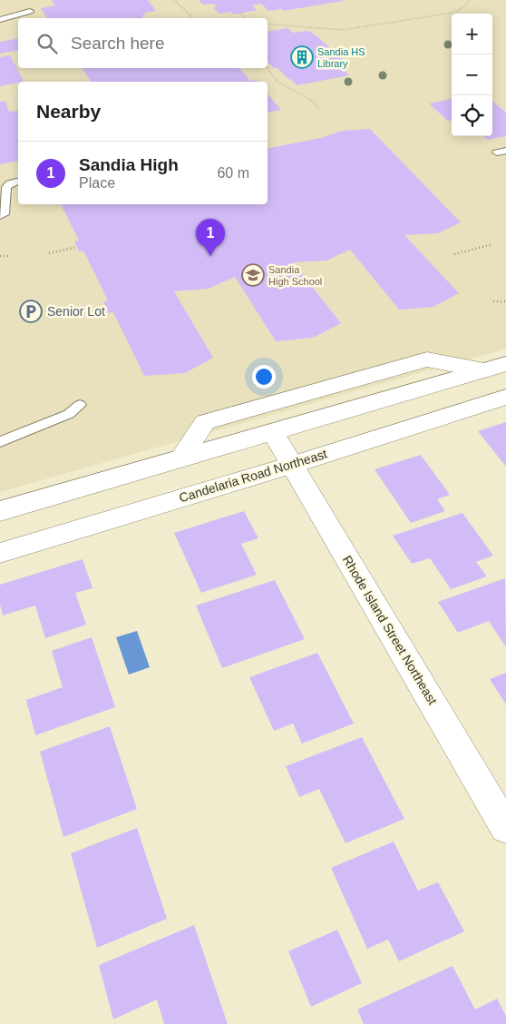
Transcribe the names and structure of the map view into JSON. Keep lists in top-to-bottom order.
{
  "streets": {
    "main road": ["Candelaria Road Northeast", "Rhode Island Street Northeast"]
  },
  "crossings": [
    ["Candelaria Road Northeast", "Rhode Island Street Northeast"]
  ],
  "places": {
    "building": ["Sandia HS Library"],
    "school or university": ["Sandia High School"],
    "parking": ["Senior Lot"]
  },
  "page": {
    "map_buttons": ["+", "−"],
    "search": "Search here",
    "heading": "Nearby",
    "list": [
      {
        "mark": "1",
        "name": "Sandia High",
        "note": "Place",
        "value": "60 m"
      }
    ],
    "pins": "1"
  }
}
